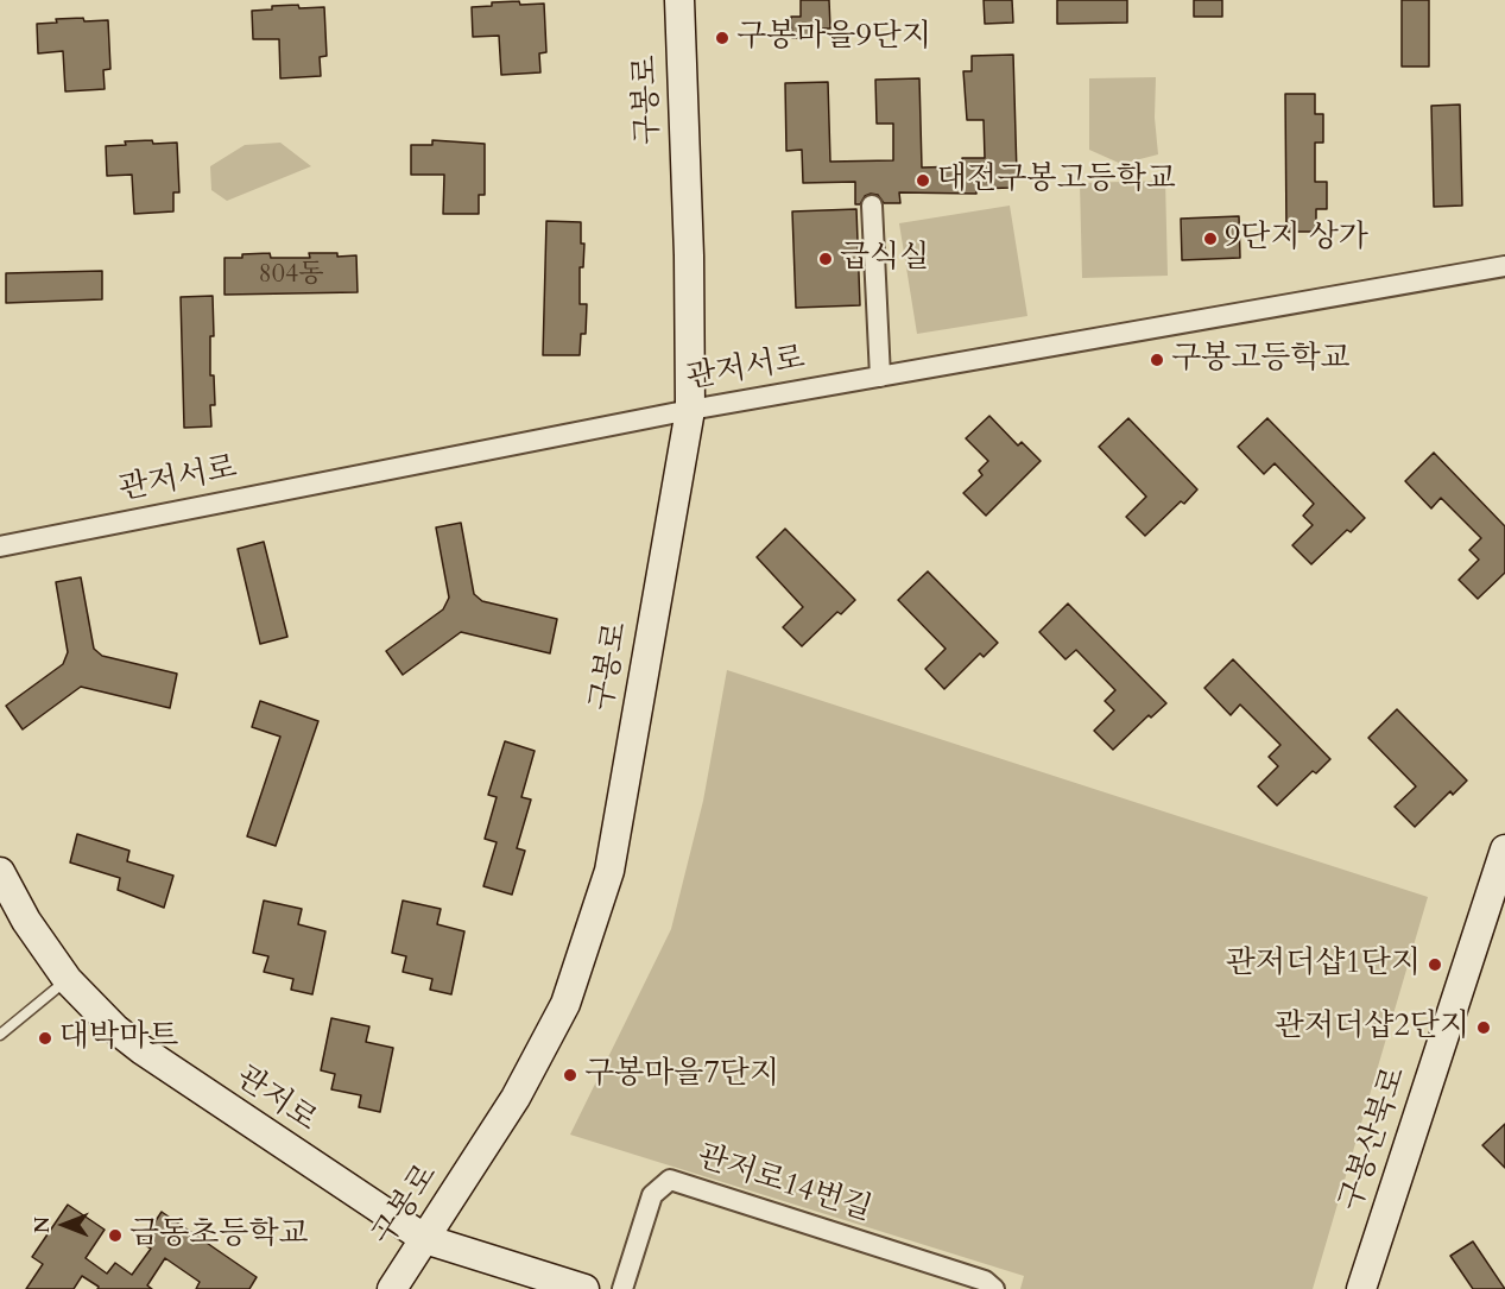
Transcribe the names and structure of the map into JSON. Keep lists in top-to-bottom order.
{
  "streets": {
    "street": [
      "구봉로",
      "관저서로",
      "관저로",
      "구봉산북로",
      "관저로14번길"
    ]
  },
  "crossings": [
    ["구봉로", "관저서로"],
    ["구봉로", "관저로"]
  ],
  "places": [
    "구봉마을9단지",
    "대전구봉고등학교",
    "9단지 상가",
    "급식실",
    "구봉고등학교",
    "관저더샵1단지",
    "관저더샵2단지",
    "대박마트",
    "구봉마을7단지",
    "금동초등학교"
  ],
  "house_numbers": ["804동"],
  "north": "left"
}
